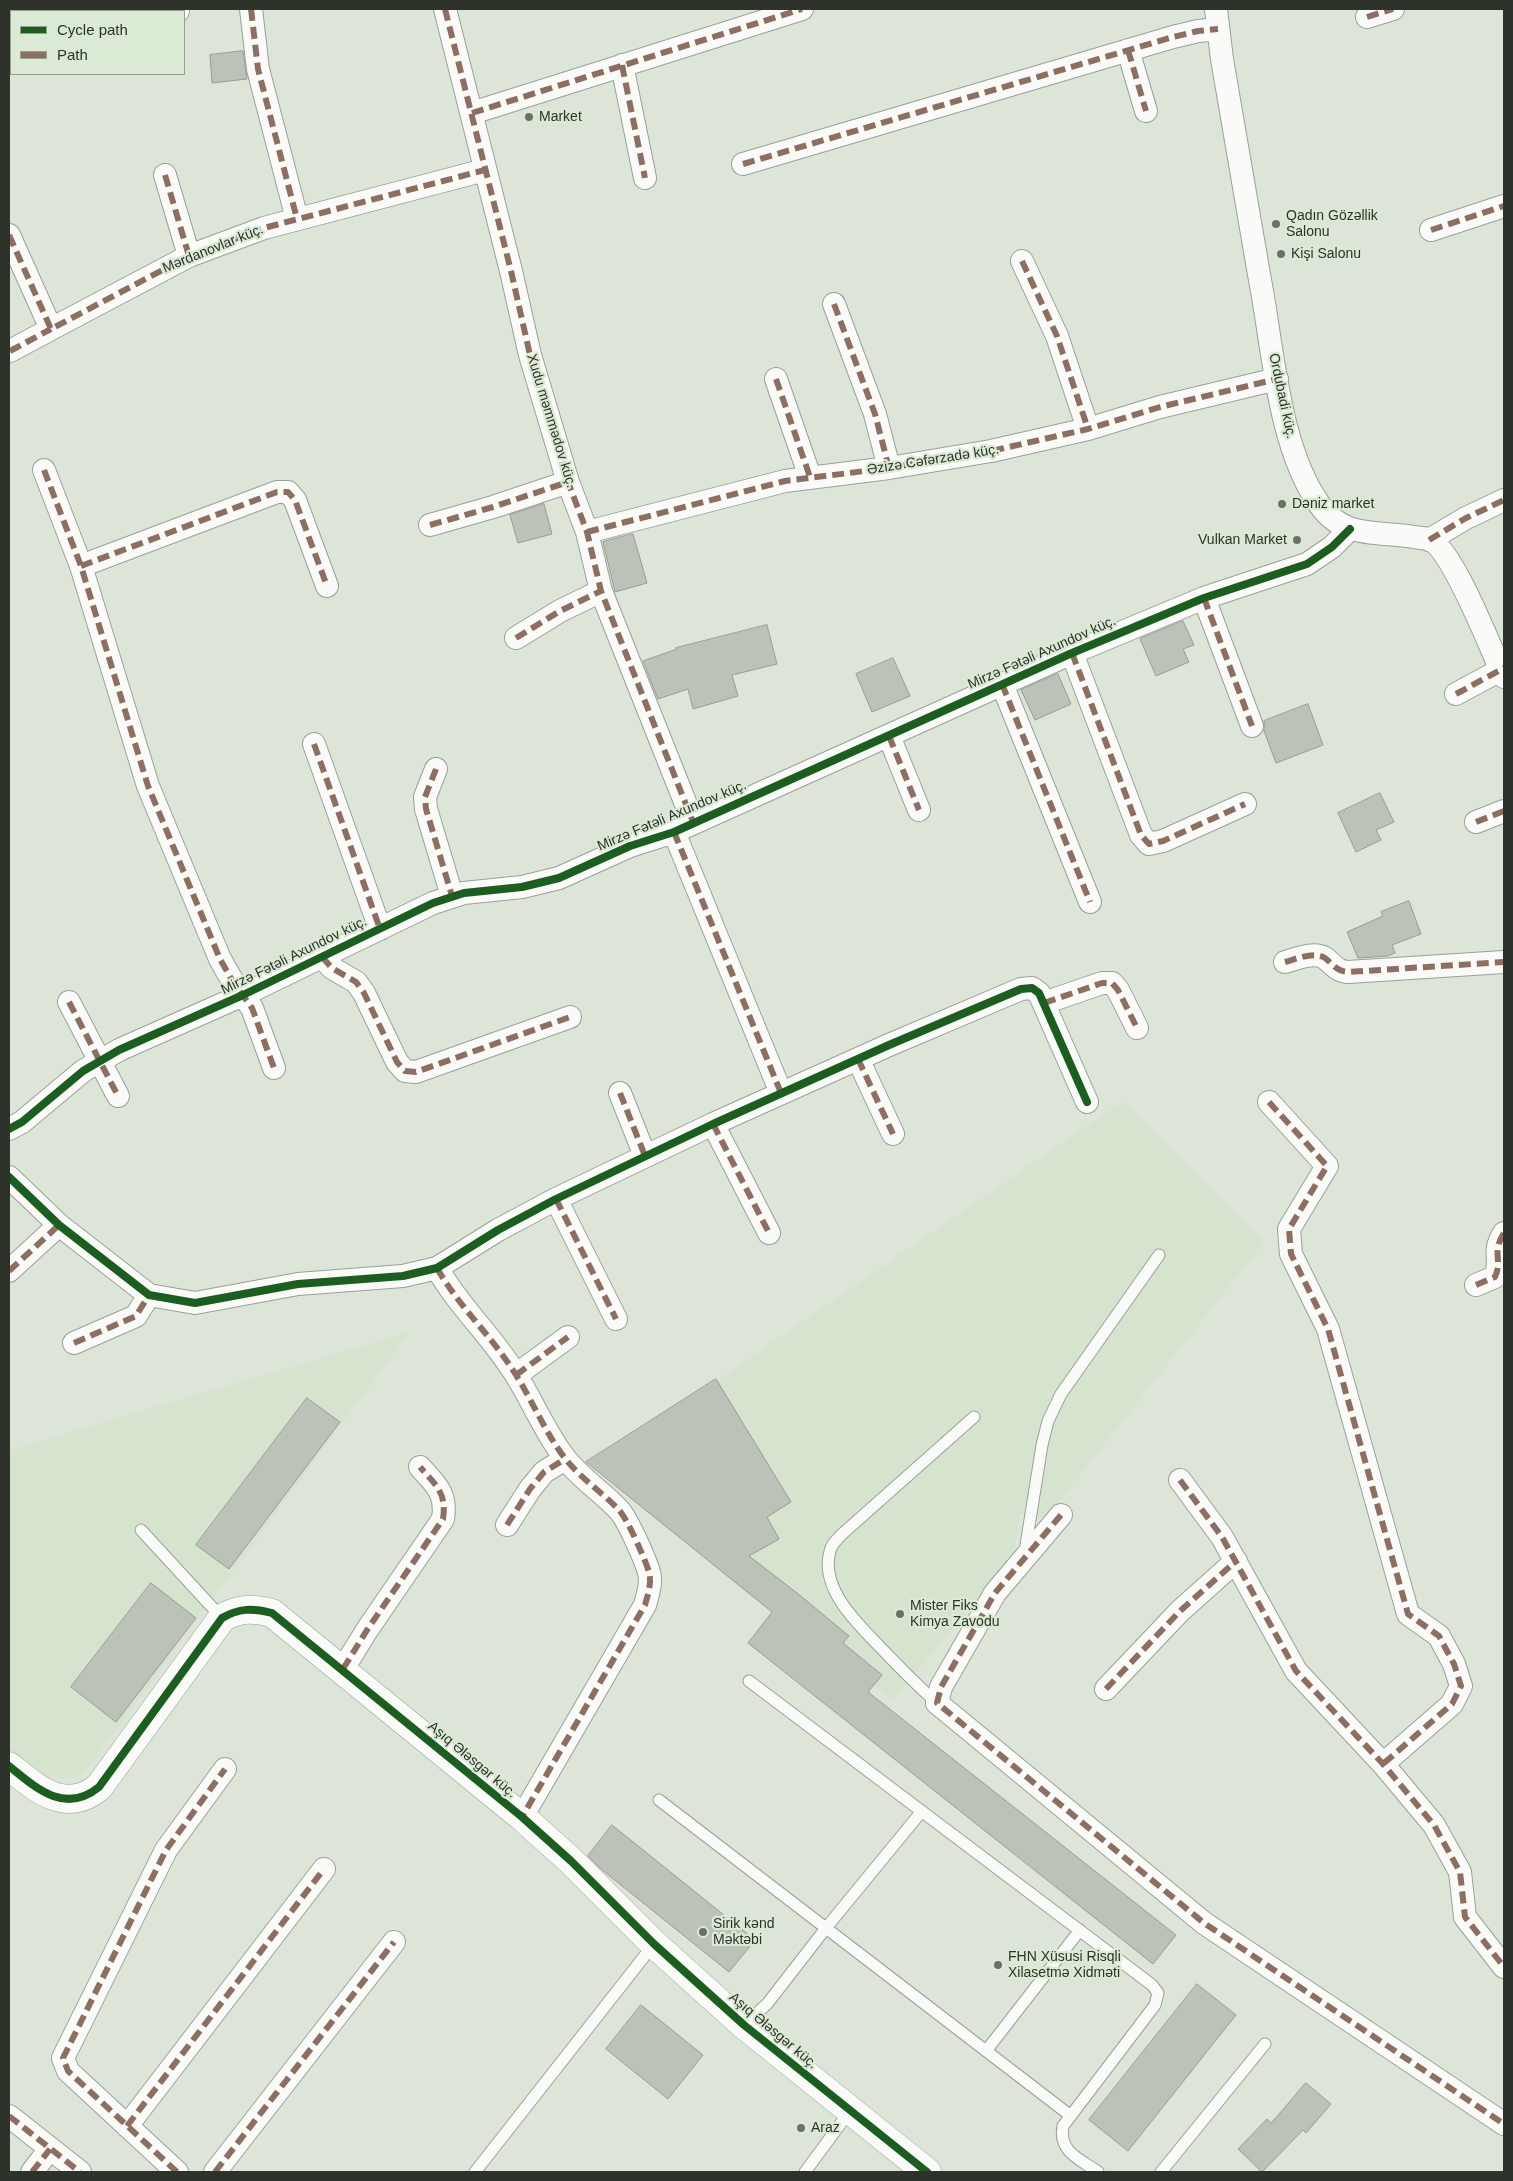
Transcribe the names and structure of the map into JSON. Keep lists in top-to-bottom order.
{
  "streets": {
    "street": [
      "Mərdanovlar küç.",
      "Ordubadi küç.",
      "Xudu məmmədov küç.",
      "Əzizə Cəfərzadə küç.",
      "Mirzə Fətəli Axundov küç.",
      "Aşıq Ələsgər küç."
    ]
  },
  "crossings": [
    ["Mərdanovlar küç.", "Xudu məmmədov küç."],
    ["Ordubadi küç.", "Əzizə Cəfərzadə küç."],
    ["Ordubadi küç.", "Mirzə Fətəli Axundov küç."],
    ["Xudu məmmədov küç.", "Əzizə Cəfərzadə küç."],
    ["Xudu məmmədov küç.", "Mirzə Fətəli Axundov küç."]
  ],
  "places": [
    "Market",
    "Qadın Gözəllik Salonu",
    "Kişi Salonu",
    "Dəniz market",
    "Vulkan Market",
    "Mister Fiks Kimya Zavodu",
    "Sirik kənd Məktəbi",
    "FHN Xüsusi Risqli Xilasetmə Xidməti",
    "Araz"
  ],
  "legend": ["Cycle path", "Path"]
}
